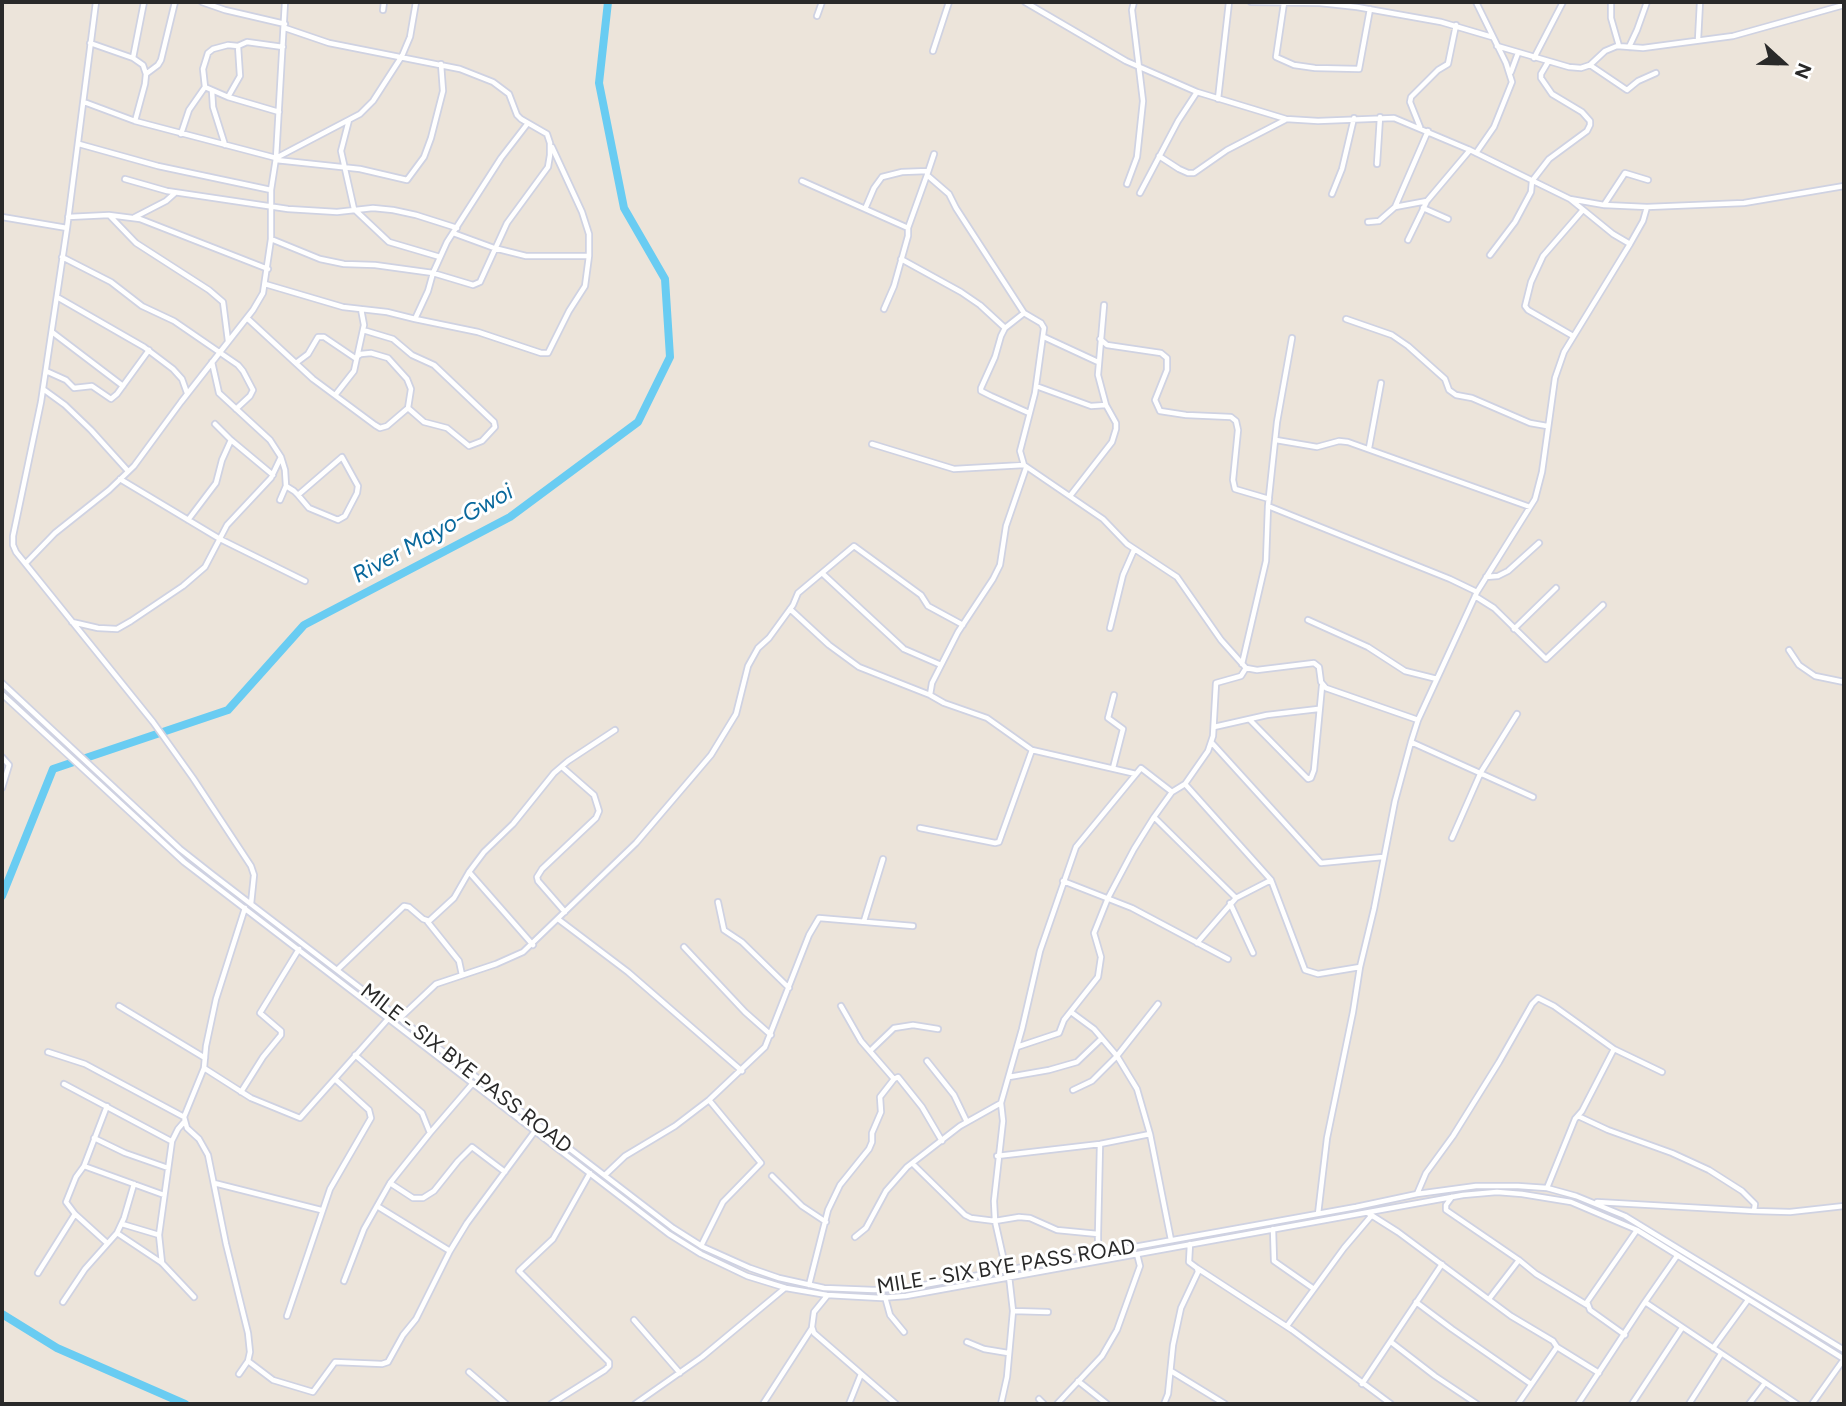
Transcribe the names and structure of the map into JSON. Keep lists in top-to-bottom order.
{
  "streets": {
    "street": ["MILE - SIX BYE PASS ROAD"]
  },
  "water": ["River Mayo-Gwoi"],
  "north": "right"
}
